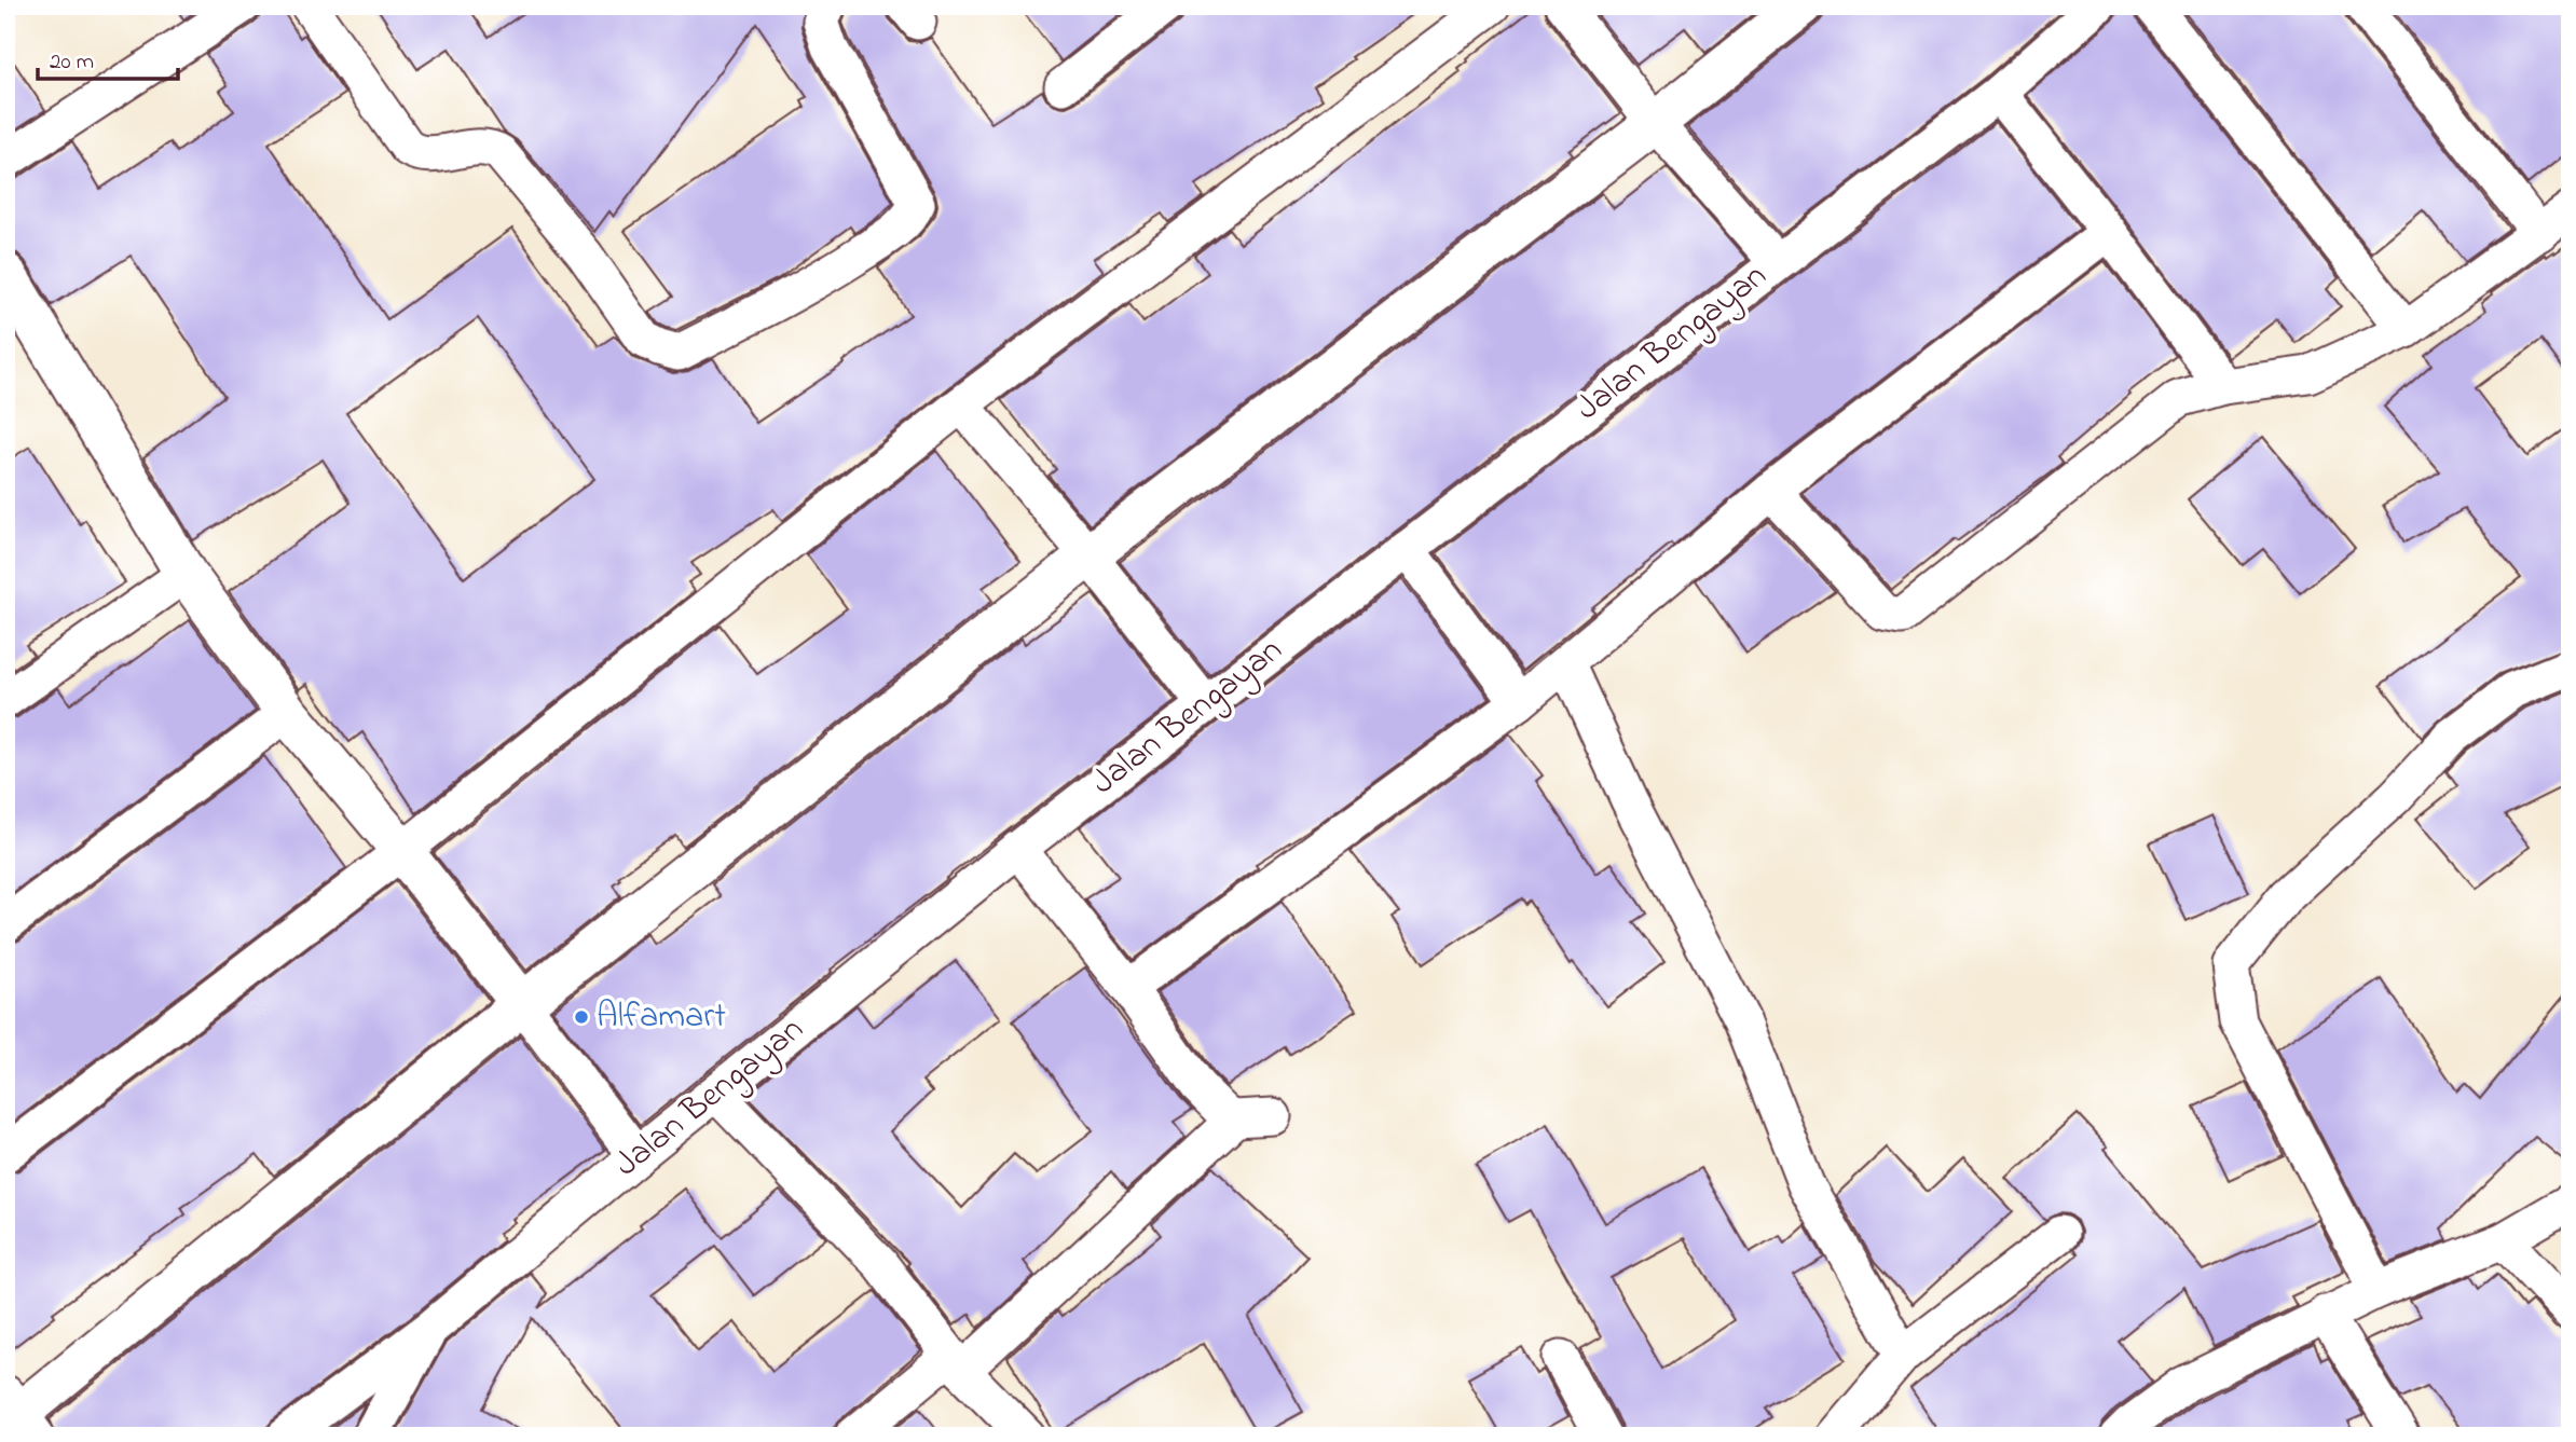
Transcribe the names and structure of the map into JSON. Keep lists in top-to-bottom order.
{
  "streets": {
    "street": ["Jalan Bengayan"]
  },
  "places": ["Alfamart"],
  "scale_bar": "20 m"
}
